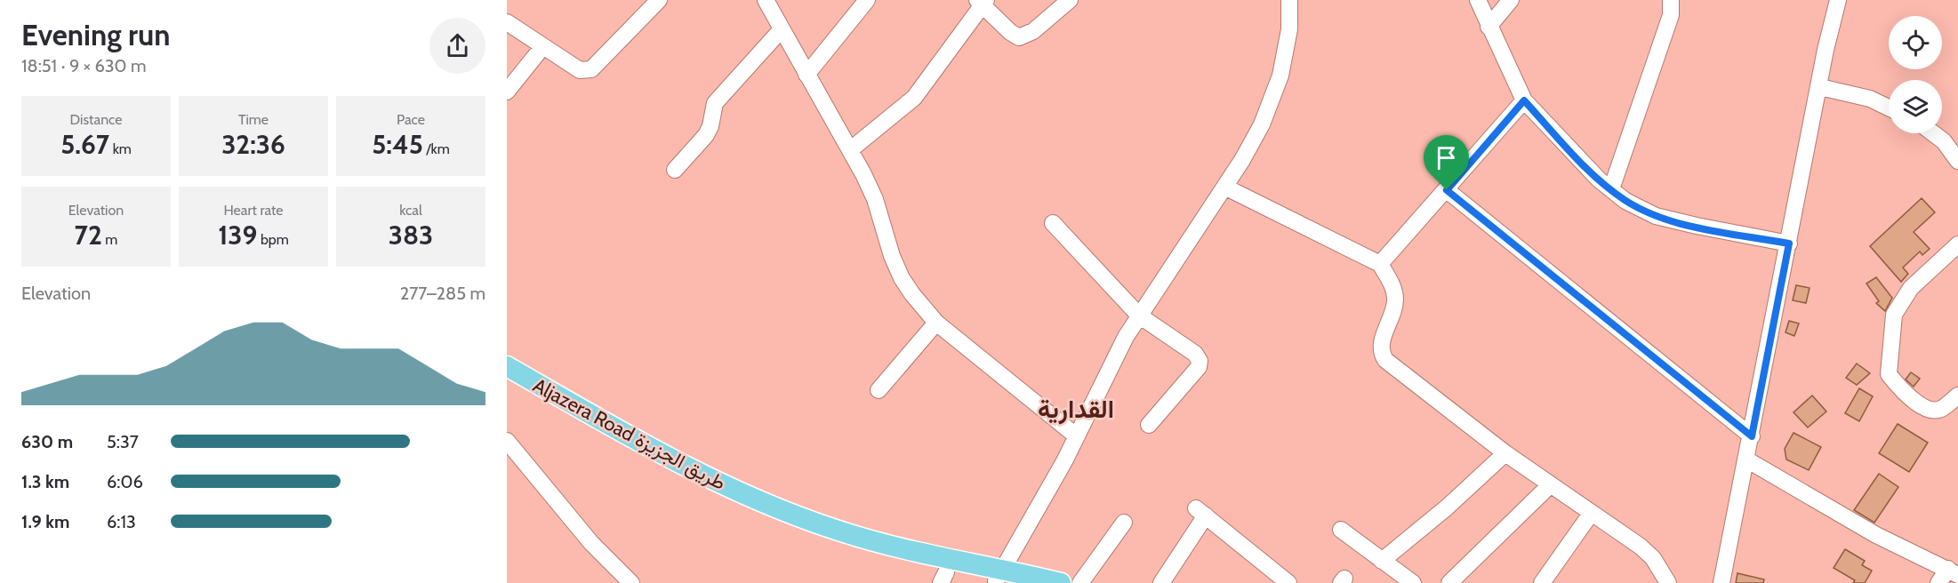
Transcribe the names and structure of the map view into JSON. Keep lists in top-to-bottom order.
{
  "streets": {
    "main road": ["Aljazera Road طريق الجزيزة"]
  },
  "districts": ["القدارية"],
  "page": {
    "heading": ["Evening run", "18:51 · 9 × 630 m"],
    "stats": [
      ["Distance", "5.67 km"],
      ["Time", "32:36"],
      ["Pace", "5:45 /km"],
      ["Elevation", "72 m"],
      ["Heart rate", "139 bpm"],
      ["kcal", "383"]
    ],
    "chart": ["Elevation", "277–285 m"],
    "list": [
      {
        "name": "630 m",
        "note": "5:37"
      },
      {
        "name": "1.3 km",
        "note": "6:06"
      },
      {
        "name": "1.9 km",
        "note": "6:13"
      }
    ]
  }
}
